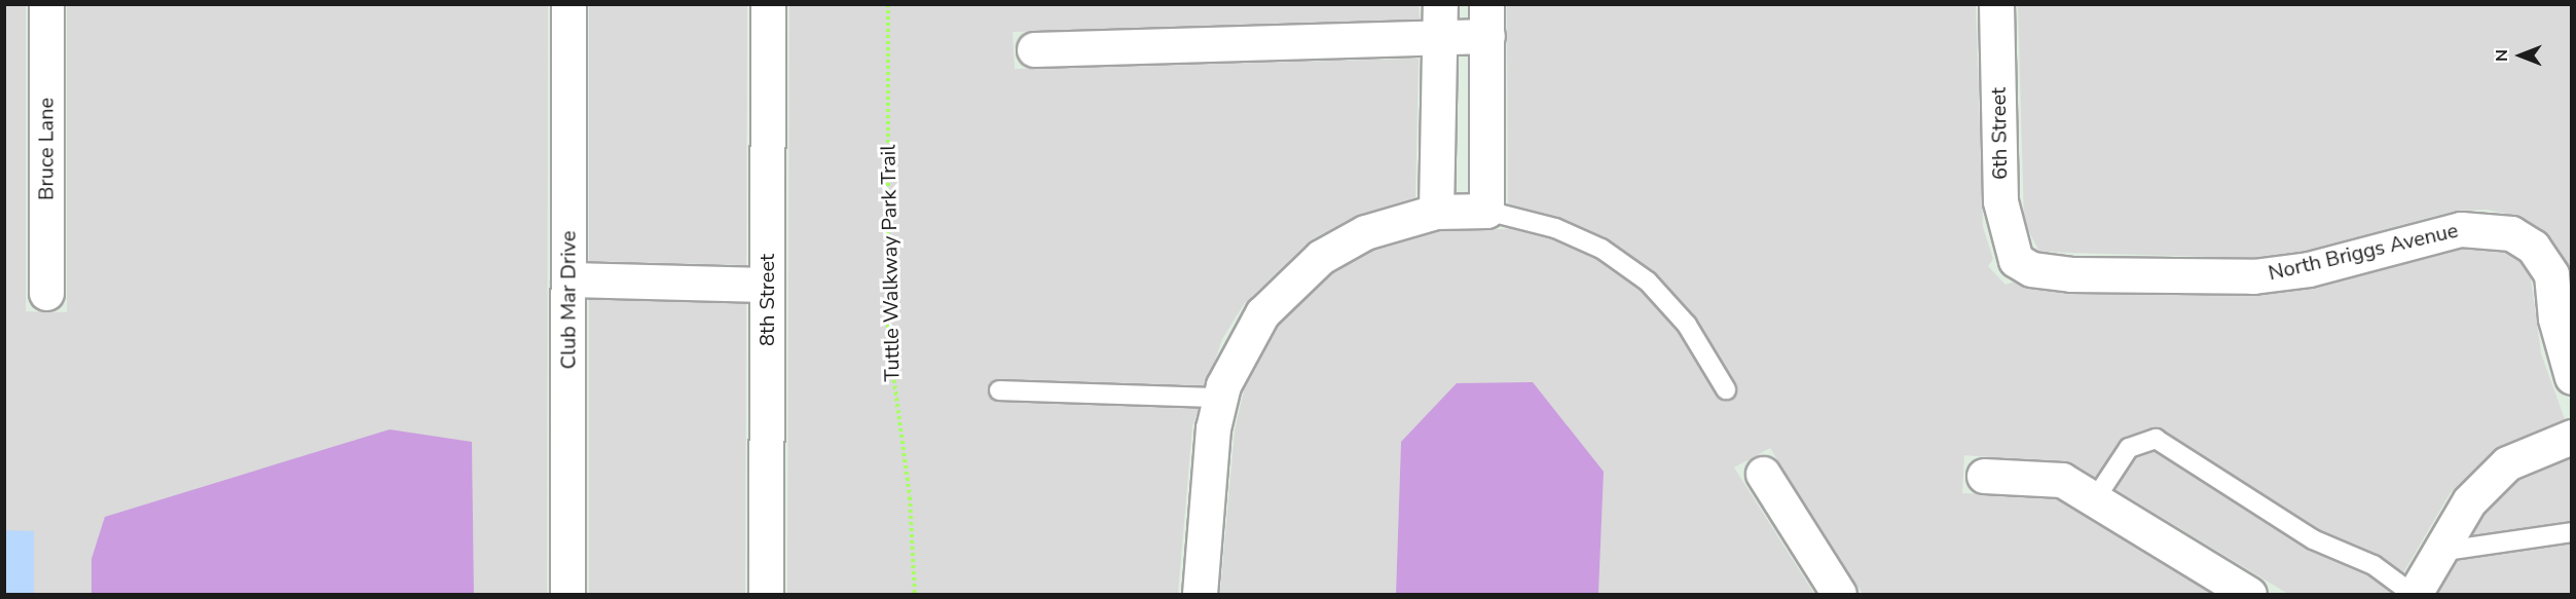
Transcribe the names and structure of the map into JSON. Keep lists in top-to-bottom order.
{
  "streets": {
    "street": [
      "6th Street",
      "Bruce Lane",
      "North Briggs Avenue",
      "Club Mar Drive",
      "8th Street"
    ],
    "path": ["Tuttle Walkway Park Trail"]
  },
  "crossings": [
    ["6th Street", "North Briggs Avenue"]
  ],
  "north": "left"
}
